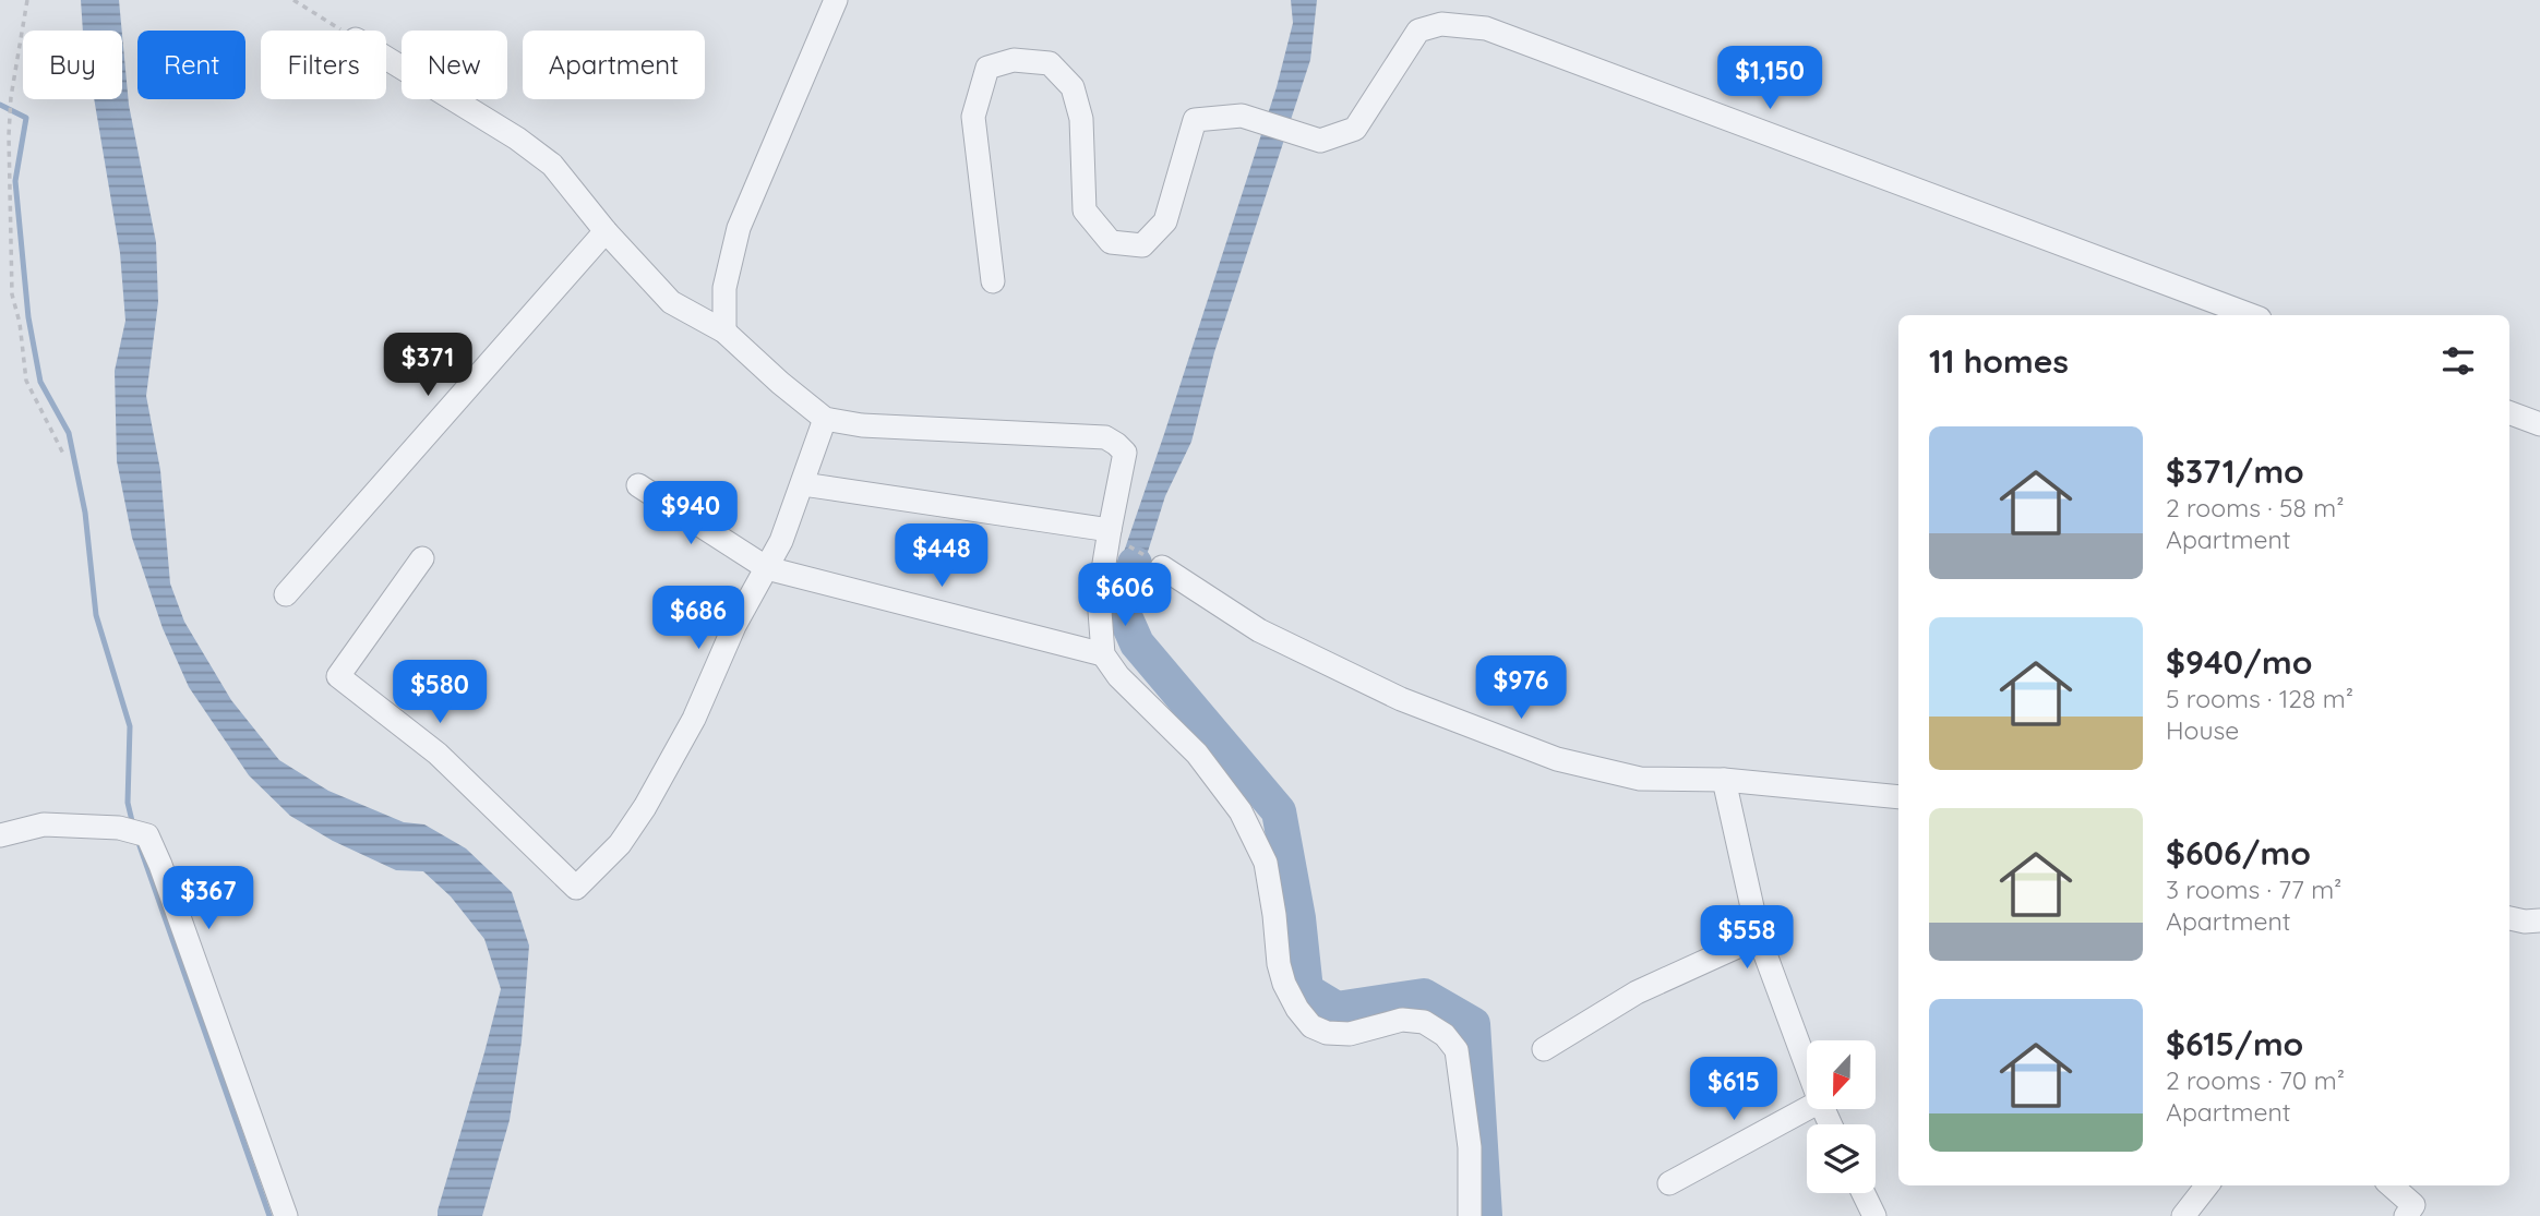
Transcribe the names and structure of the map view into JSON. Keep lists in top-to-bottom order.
{
  "north": "bottom",
  "page": {
    "chip": [
      "Buy",
      "Rent",
      "Filters",
      "New",
      "Apartment"
    ],
    "price": [
      "$1,150",
      "$371",
      "$940",
      "$448",
      "$606",
      "$686",
      "$976",
      "$580",
      "$367",
      "$558",
      "$615"
    ],
    "heading": "11 homes",
    "list": [
      {
        "name": "$371/mo",
        "note": "2 rooms · 58 m² · Apartment"
      },
      {
        "name": "$940/mo",
        "note": "5 rooms · 128 m² · House"
      },
      {
        "name": "$606/mo",
        "note": "3 rooms · 77 m² · Apartment"
      },
      {
        "name": "$615/mo",
        "note": "2 rooms · 70 m² · Apartment"
      }
    ]
  }
}
